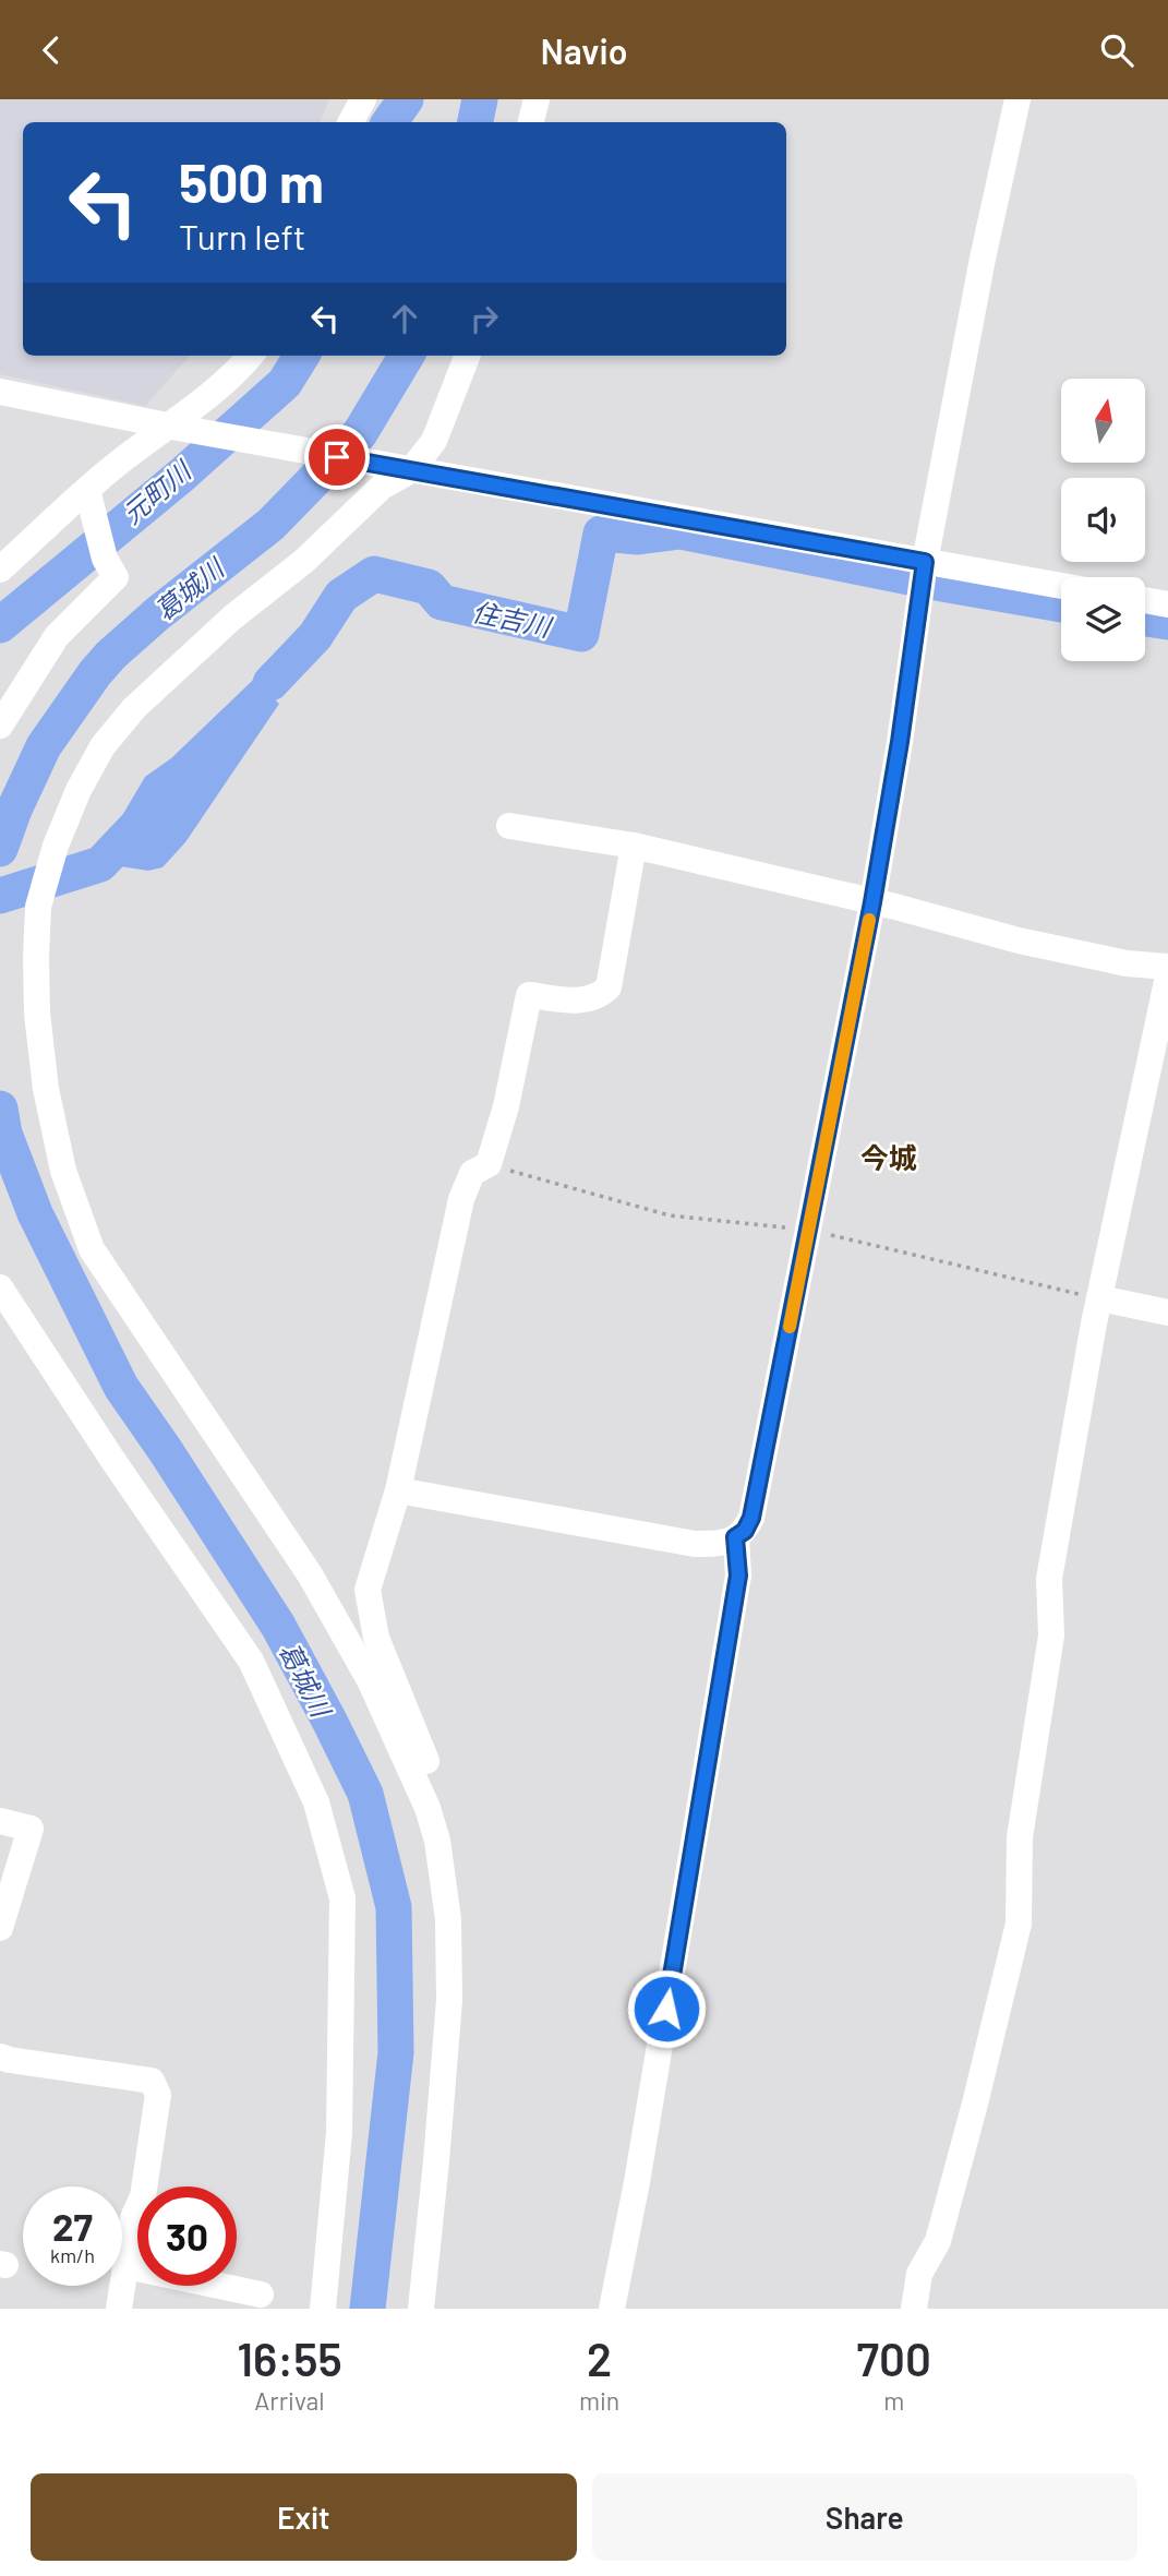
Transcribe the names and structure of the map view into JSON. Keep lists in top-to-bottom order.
{
  "districts": ["今城"],
  "water": ["元町川", "葛城川", "住吉川"],
  "north": "top",
  "page": {
    "header": "Navio",
    "turn": ["500 m", "Turn left"],
    "speed": "27 km/h",
    "limit": "30",
    "eta": [
      "16:55",
      "Arrival",
      "2",
      "min",
      "700",
      "m"
    ],
    "buttons": ["Exit", "Share"]
  }
}
